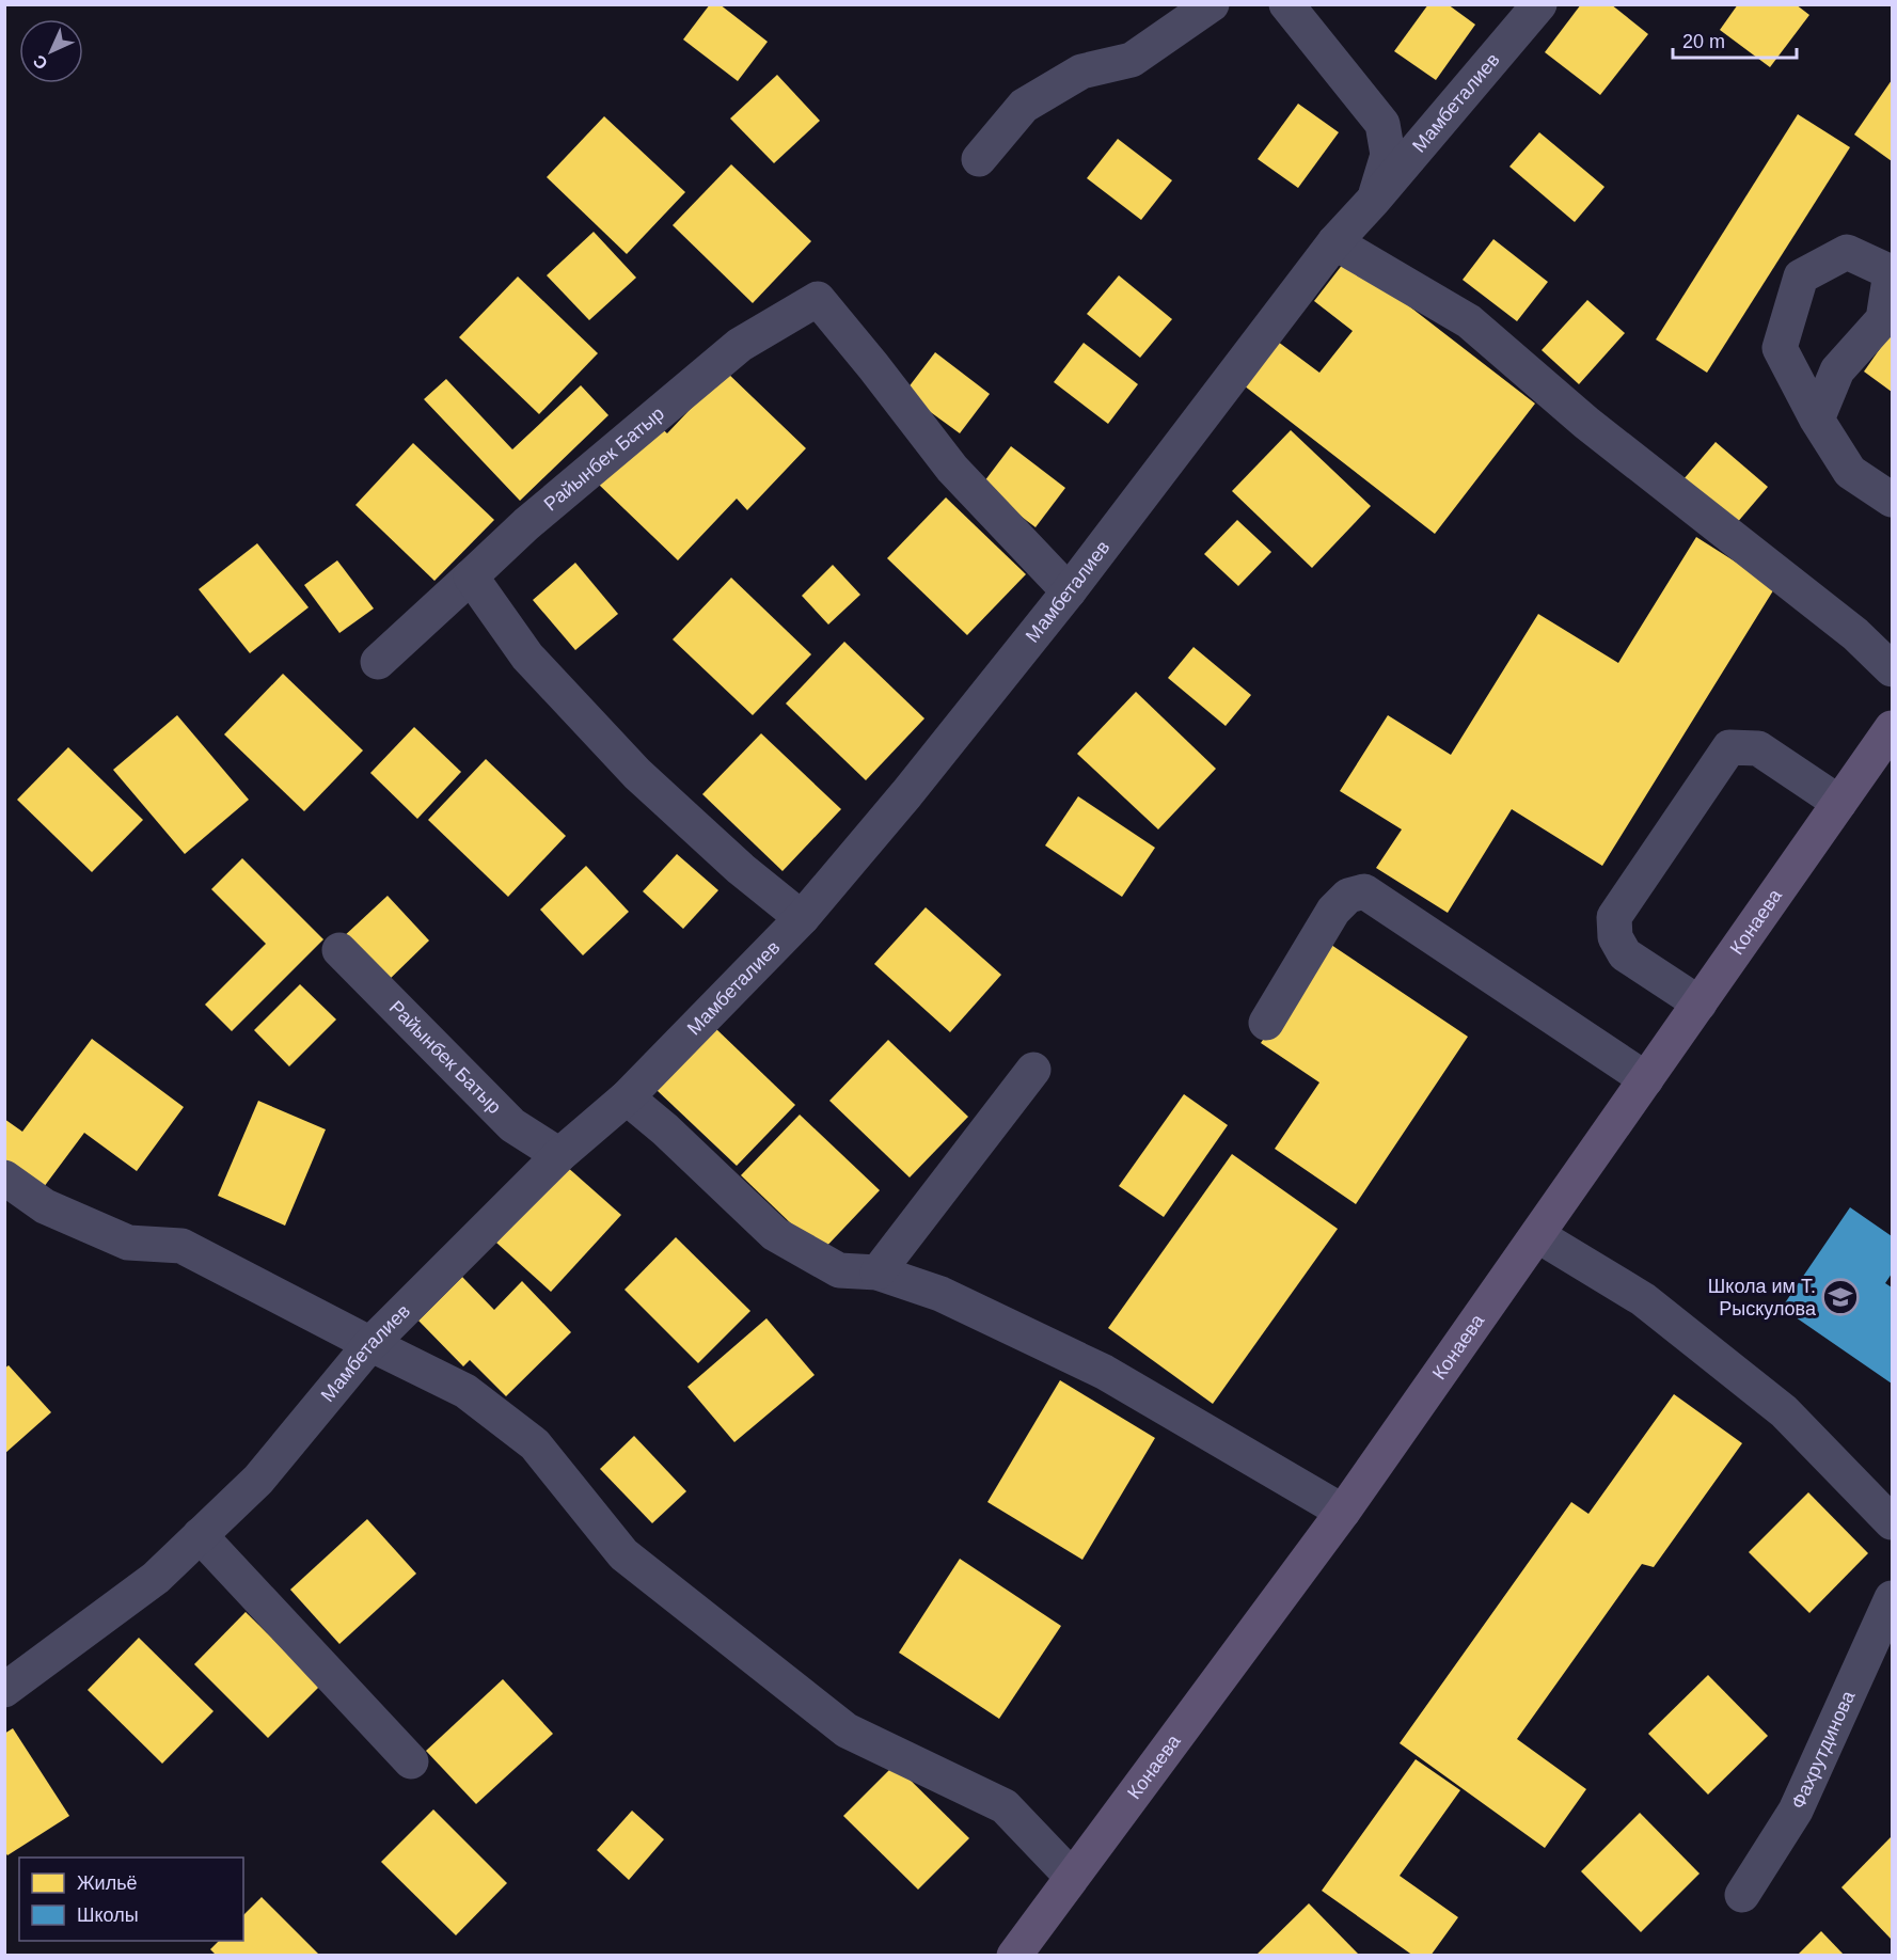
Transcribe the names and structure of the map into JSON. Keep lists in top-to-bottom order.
{
  "streets": {
    "main road": ["Конаева"],
    "street": ["Мамбеталиев", "Райынбек Батыр", "Фахрутдинова"]
  },
  "crossings": [
    ["Мамбеталиев", "Райынбек Батыр"]
  ],
  "places": {
    "school or university": ["Школа им Т. Рыскулова"]
  },
  "legend": ["Жильё", "Школы"],
  "scale_bar": "20 m",
  "north": "bottom left"
}
